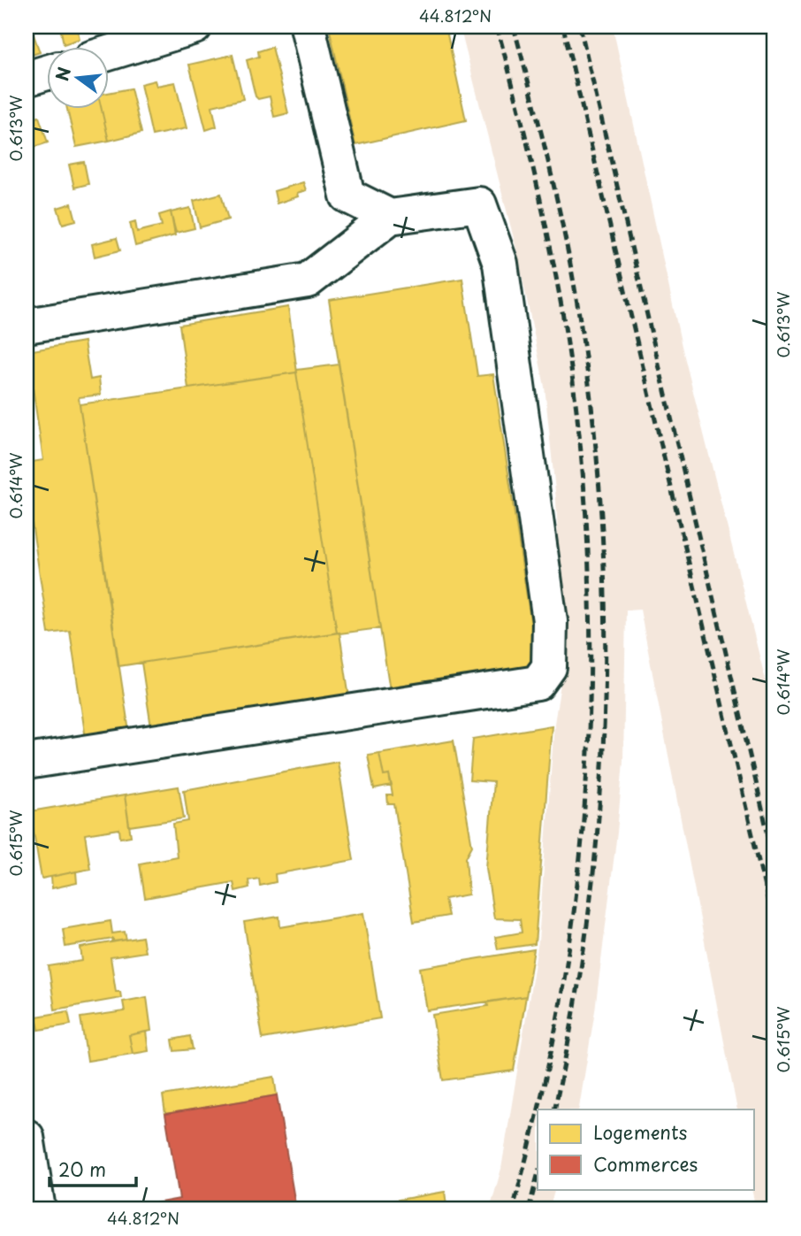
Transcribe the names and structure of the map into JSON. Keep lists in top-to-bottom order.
{
  "legend": ["Logements", "Commerces"],
  "scale_bar": "20 m",
  "north": "left",
  "coordinates": [
    "44.812°N",
    "0.613°W",
    "0.614°W",
    "0.615°W"
  ]
}
